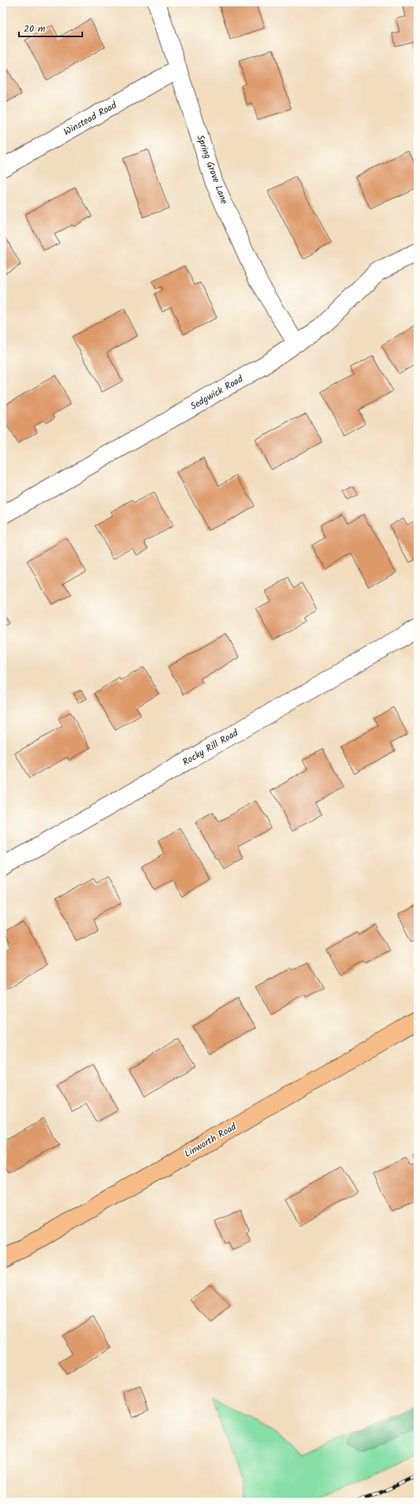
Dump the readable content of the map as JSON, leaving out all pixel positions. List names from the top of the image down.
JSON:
{
  "streets": {
    "main road": ["Linworth Road"],
    "street": [
      "Winstead Road",
      "Spring Grove Lane",
      "Sedgwick Road",
      "Rocky Rill Road"
    ]
  },
  "crossings": [
    ["Winstead Road", "Spring Grove Lane"],
    ["Spring Grove Lane", "Sedgwick Road"]
  ],
  "scale_bar": "20 m"
}
